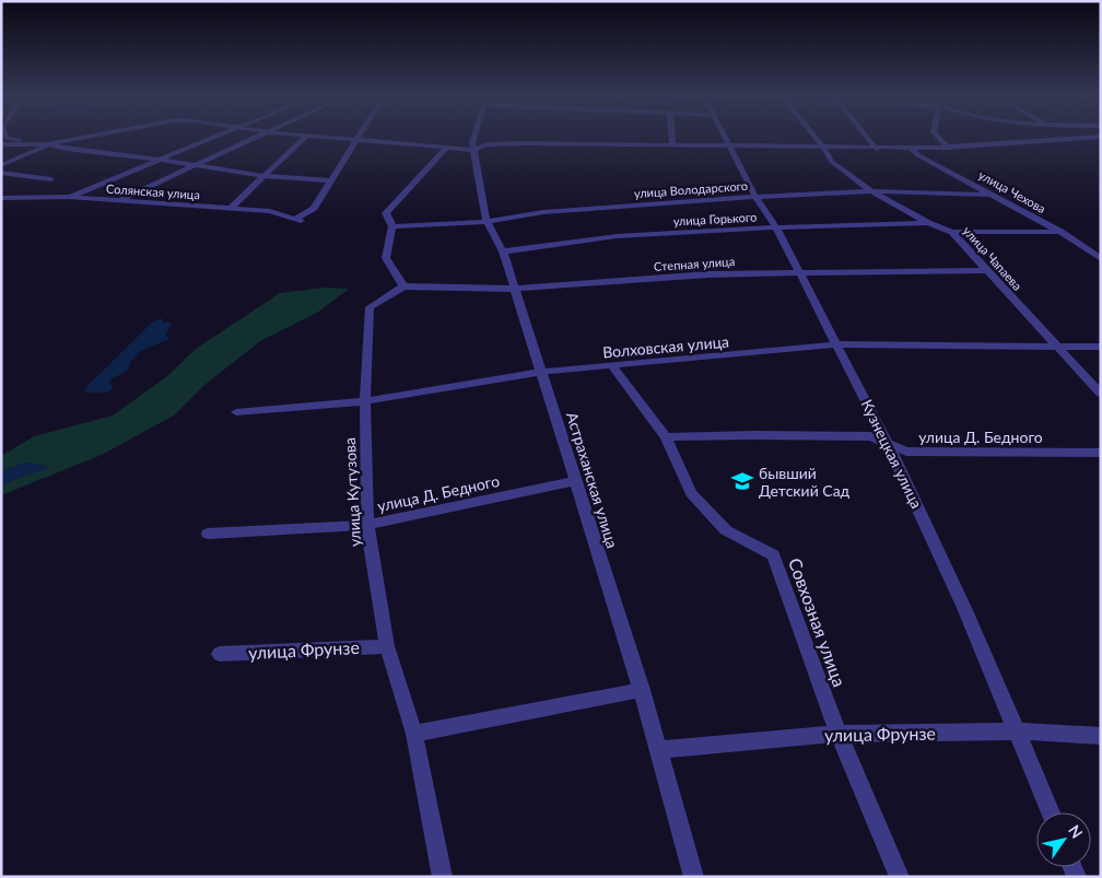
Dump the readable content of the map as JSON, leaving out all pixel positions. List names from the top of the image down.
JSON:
{
  "streets": {
    "street": [
      "улица Володарского",
      "Солянская улица",
      "улица Чехова",
      "улица Горького",
      "улица Чапаева",
      "Степная улица",
      "Волховская улица",
      "улица Д. Бедного",
      "Кузнецкая улица",
      "Астраханская улица",
      "улица Кутузова",
      "Совхозная улица",
      "улица Фрунзе"
    ]
  },
  "crossings": [
    ["улица Володарского", "улица Чехова"],
    ["улица Володарского", "улица Чапаева"],
    ["улица Володарского", "Кузнецкая улица"],
    ["улица Володарского", "Астраханская улица"],
    ["улица Горького", "улица Чапаева"],
    ["улица Горького", "Кузнецкая улица"],
    ["улица Горького", "Астраханская улица"],
    ["улица Чапаева", "Степная улица"],
    ["улица Чапаева", "Волховская улица"],
    ["Степная улица", "Кузнецкая улица"],
    ["Степная улица", "Астраханская улица"],
    ["Степная улица", "улица Кутузова"],
    ["Волховская улица", "Кузнецкая улица"],
    ["Волховская улица", "Астраханская улица"],
    ["Волховская улица", "улица Кутузова"],
    ["Волховская улица", "Совхозная улица"],
    ["улица Д. Бедного", "Кузнецкая улица"],
    ["улица Д. Бедного", "Астраханская улица"],
    ["улица Д. Бедного", "улица Кутузова"],
    ["улица Д. Бедного", "Совхозная улица"],
    ["Кузнецкая улица", "улица Фрунзе"],
    ["Астраханская улица", "улица Фрунзе"],
    ["улица Кутузова", "улица Фрунзе"],
    ["Совхозная улица", "улица Фрунзе"]
  ],
  "places": {
    "school or university": ["бывший Детский Сад"]
  },
  "north": "top right"
}
